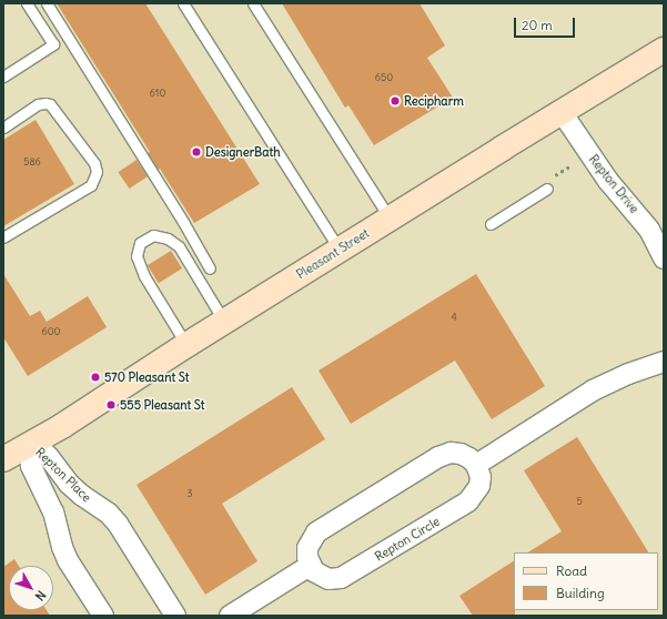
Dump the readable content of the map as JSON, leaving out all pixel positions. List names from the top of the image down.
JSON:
{
  "streets": {
    "street": [
      "Repton Drive",
      "Pleasant Street",
      "Repton Place",
      "Repton Circle"
    ]
  },
  "crossings": [
    ["Repton Drive", "Pleasant Street"],
    ["Pleasant Street", "Repton Place"]
  ],
  "places": [
    "Recipharm",
    "DesignerBath",
    "570 Pleasant St",
    "555 Pleasant St"
  ],
  "house_numbers": [
    "650",
    "610",
    "586",
    "4",
    "600",
    "3",
    "5"
  ],
  "legend": ["Road", "Building"],
  "scale_bar": "20 m",
  "north": "bottom right"
}
